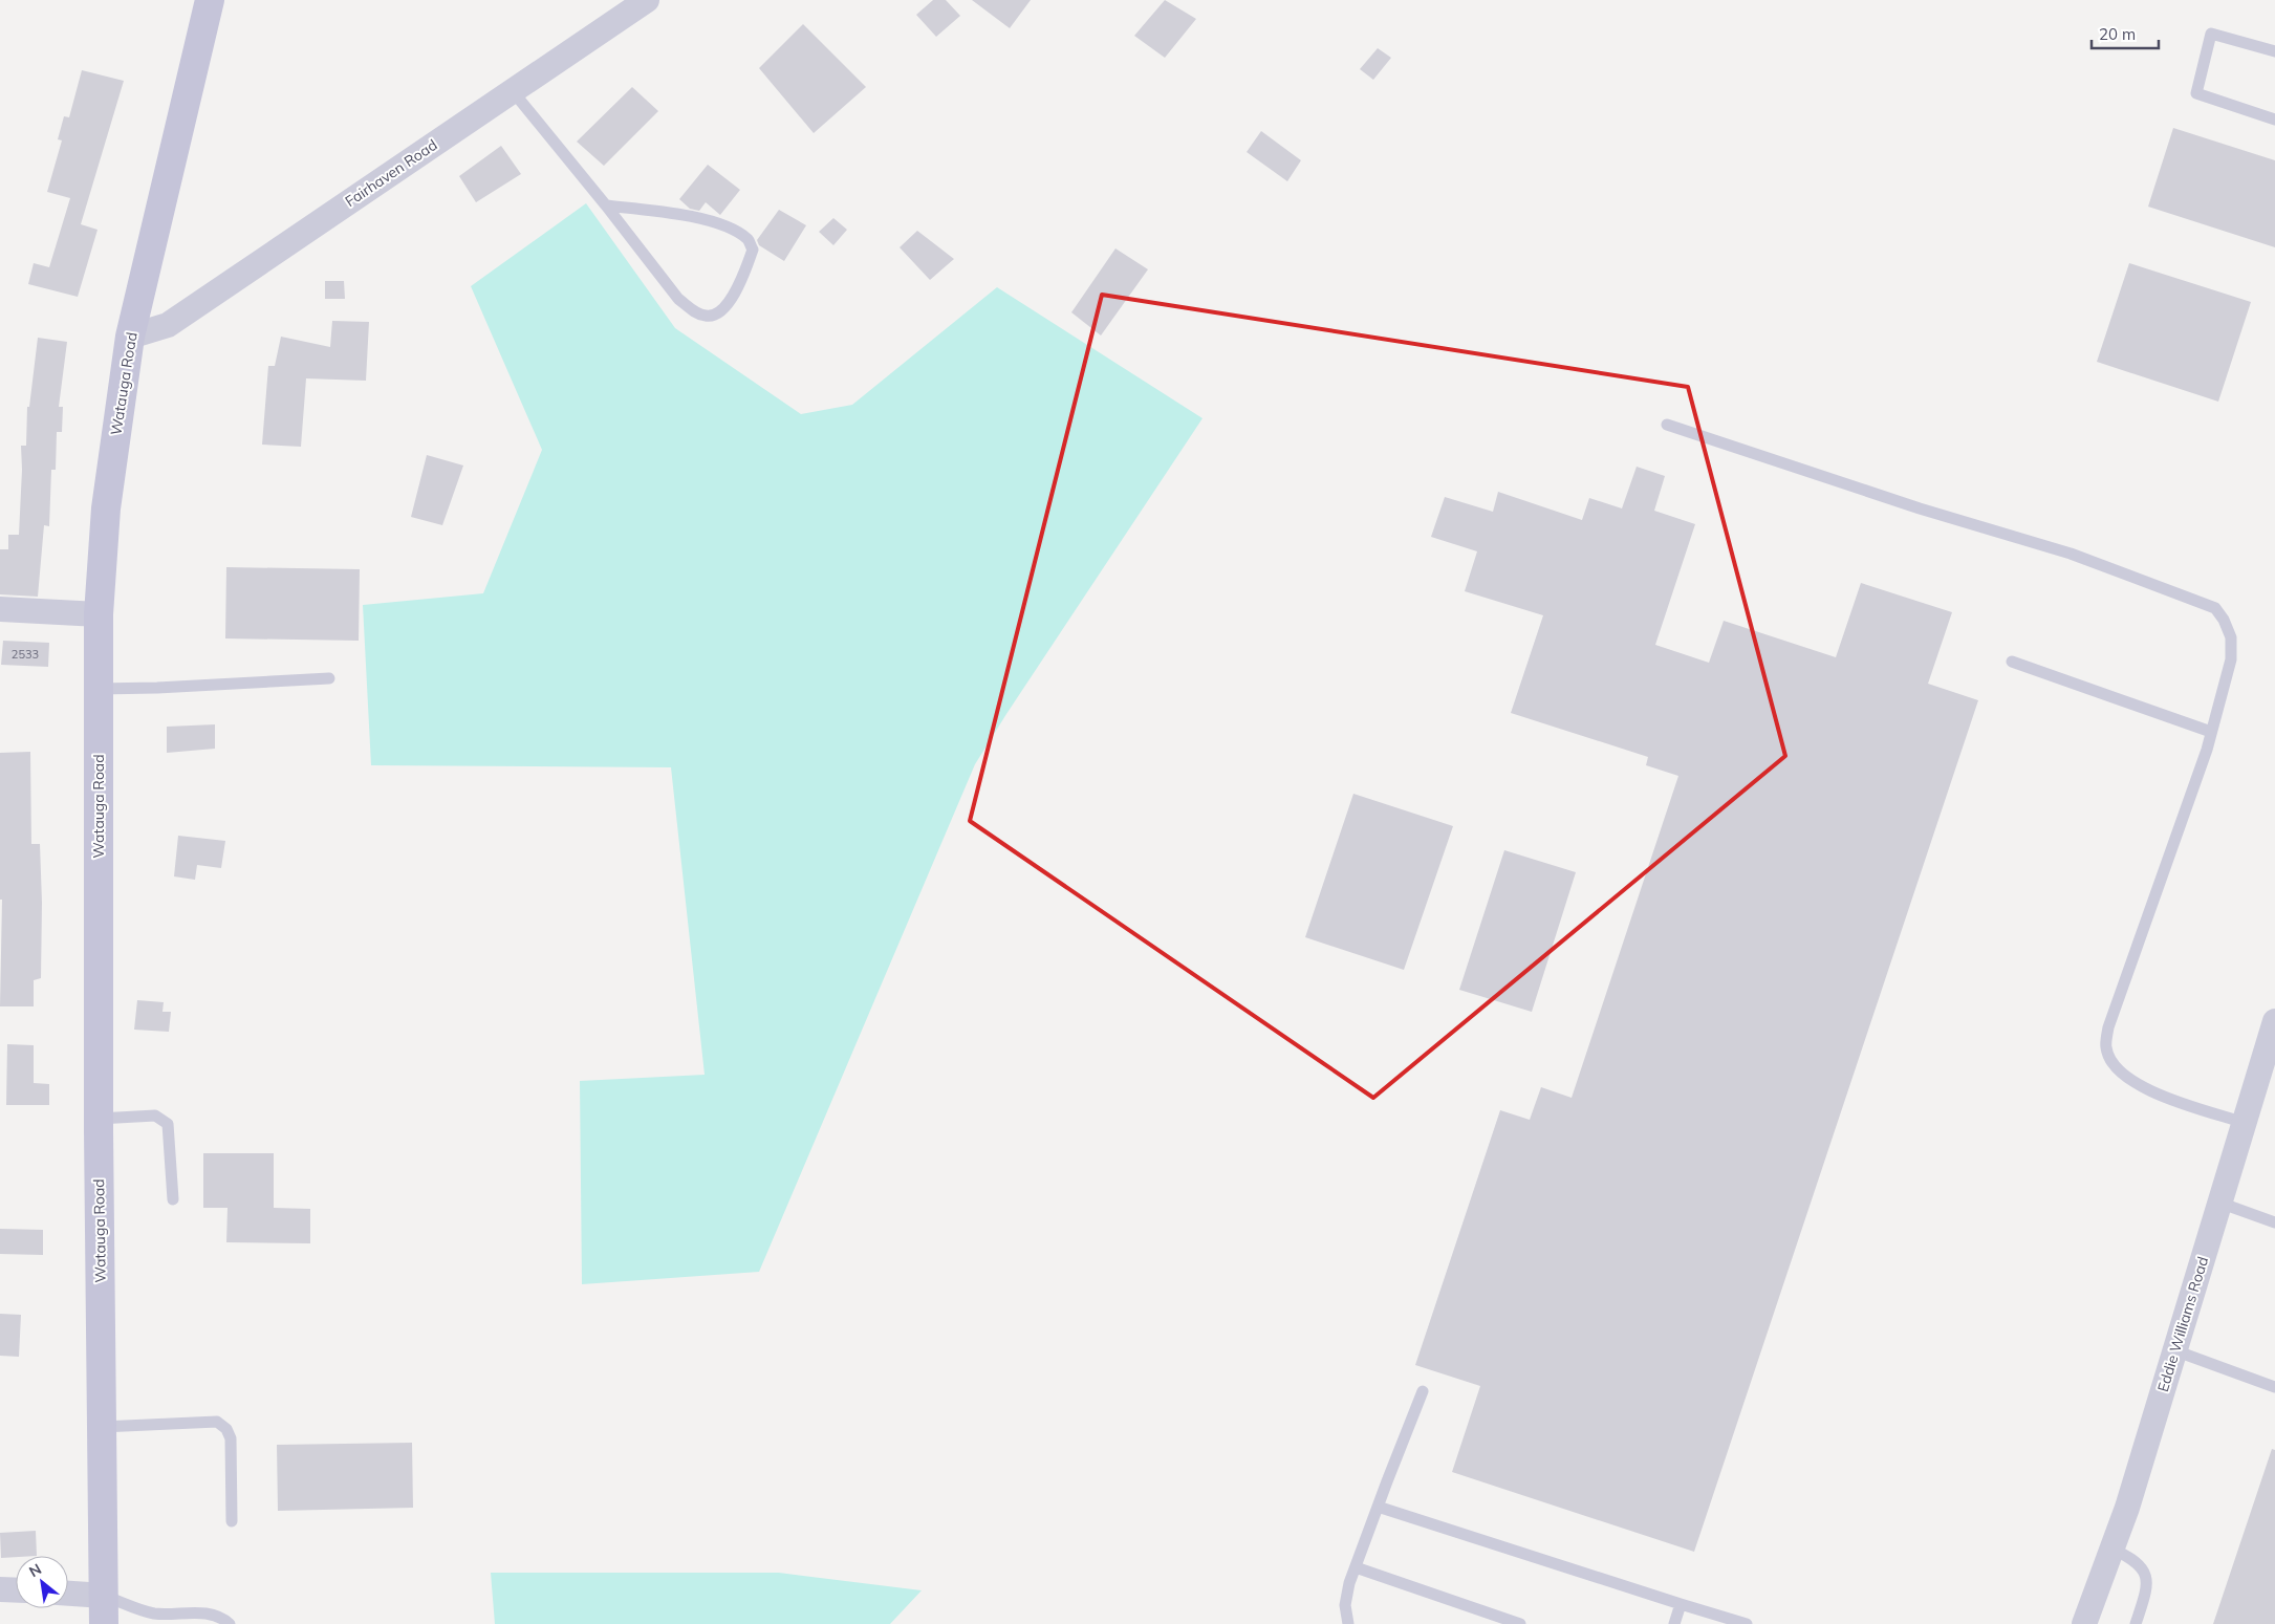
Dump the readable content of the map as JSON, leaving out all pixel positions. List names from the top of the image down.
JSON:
{
  "streets": {
    "main road": ["Watauga Road"],
    "street": ["Fairhaven Road", "Eddie Williams Road"]
  },
  "crossings": [
    ["Fairhaven Road", "Watauga Road"]
  ],
  "house_numbers": ["2533"],
  "scale_bar": "20 m",
  "north": "top left"
}
